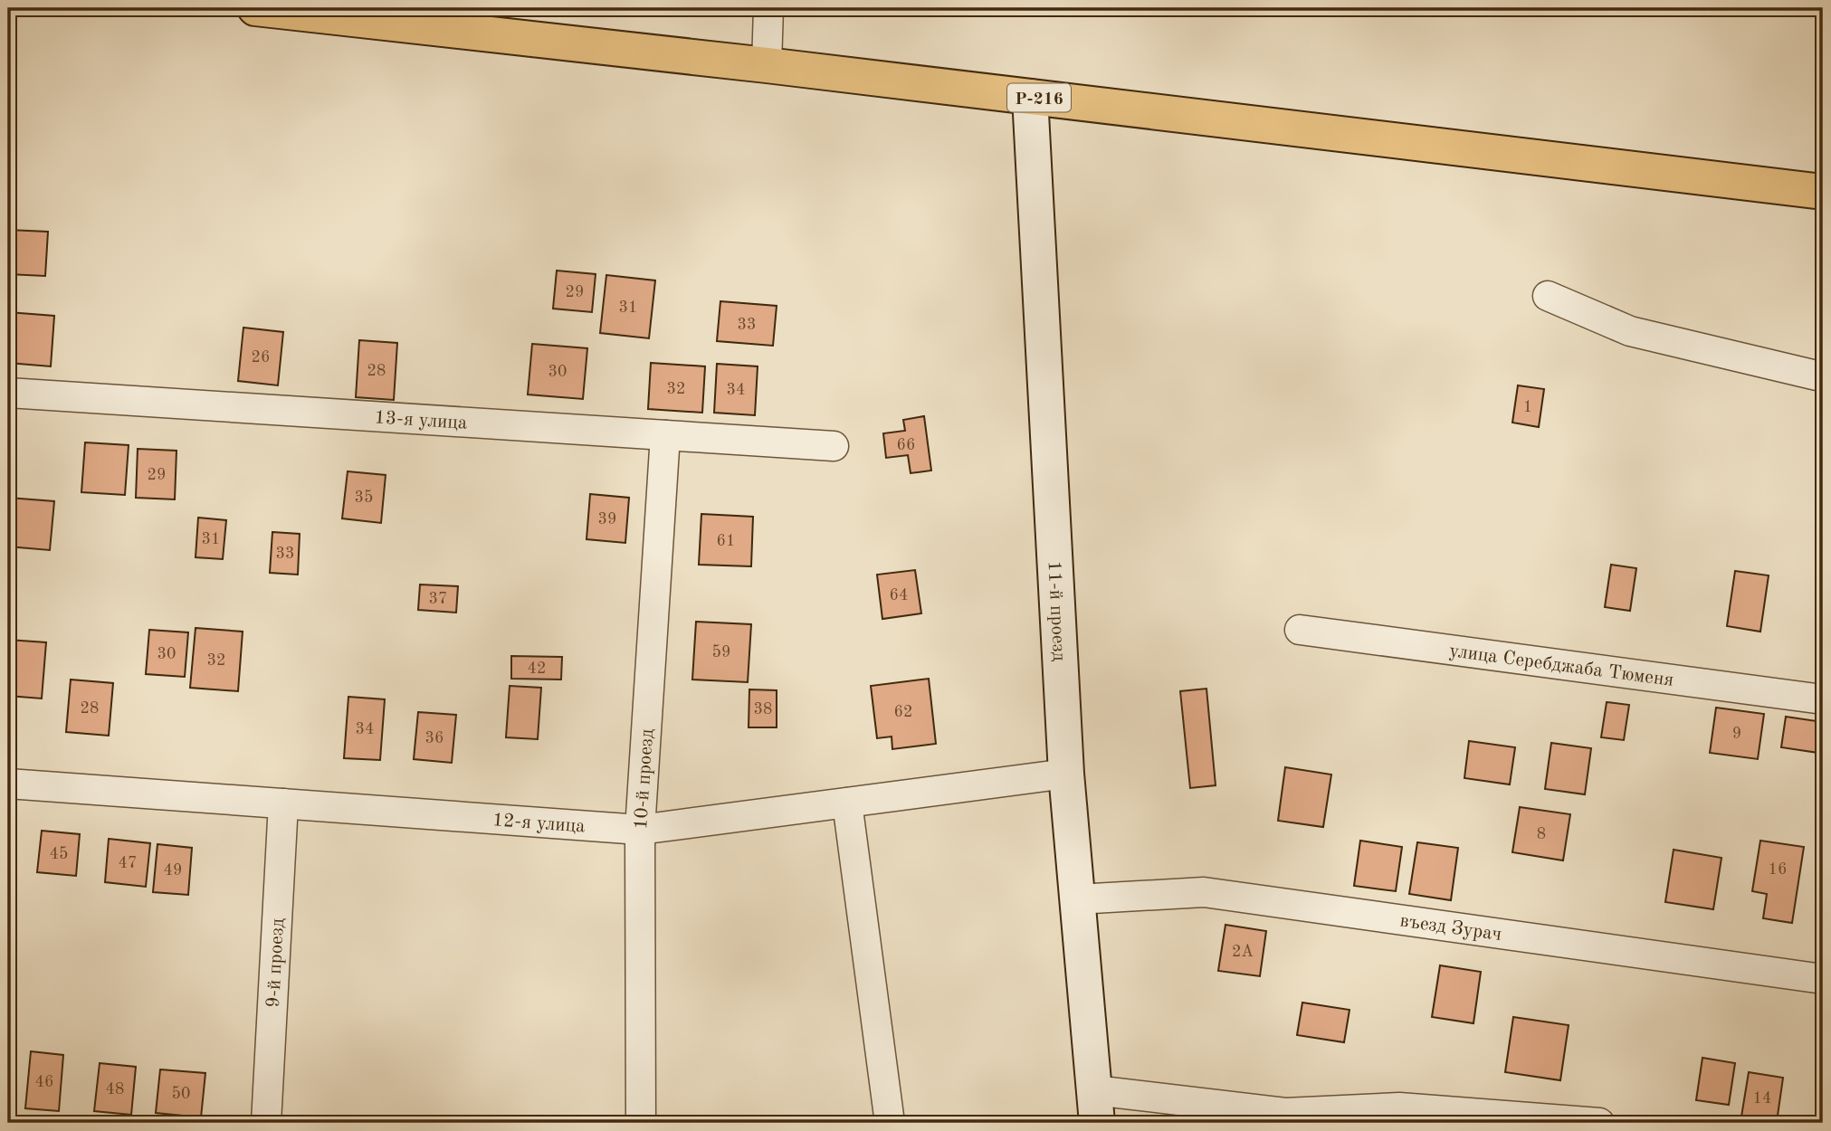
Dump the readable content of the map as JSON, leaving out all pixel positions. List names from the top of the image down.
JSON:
{
  "streets": {
    "highway": ["Р-216"],
    "street": [
      "13-я улица",
      "11-й проезд",
      "улица Серебджаба Тюменя",
      "10-й проезд",
      "12-я улица",
      "въезд Зурач",
      "9-й проезд"
    ]
  },
  "crossings": [
    ["Р-216", "11-й проезд"],
    ["13-я улица", "10-й проезд"],
    ["11-й проезд", "12-я улица"],
    ["11-й проезд", "въезд Зурач"],
    ["10-й проезд", "12-я улица"],
    ["12-я улица", "9-й проезд"]
  ],
  "house_numbers": [
    "29",
    "31",
    "33",
    "26",
    "28",
    "30",
    "32",
    "34",
    "1",
    "66",
    "29",
    "35",
    "39",
    "31",
    "61",
    "33",
    "64",
    "37",
    "59",
    "30",
    "32",
    "42",
    "28",
    "38",
    "62",
    "34",
    "9",
    "36",
    "8",
    "45",
    "47",
    "16",
    "49",
    "2А",
    "46",
    "48",
    "50",
    "14"
  ]
}
